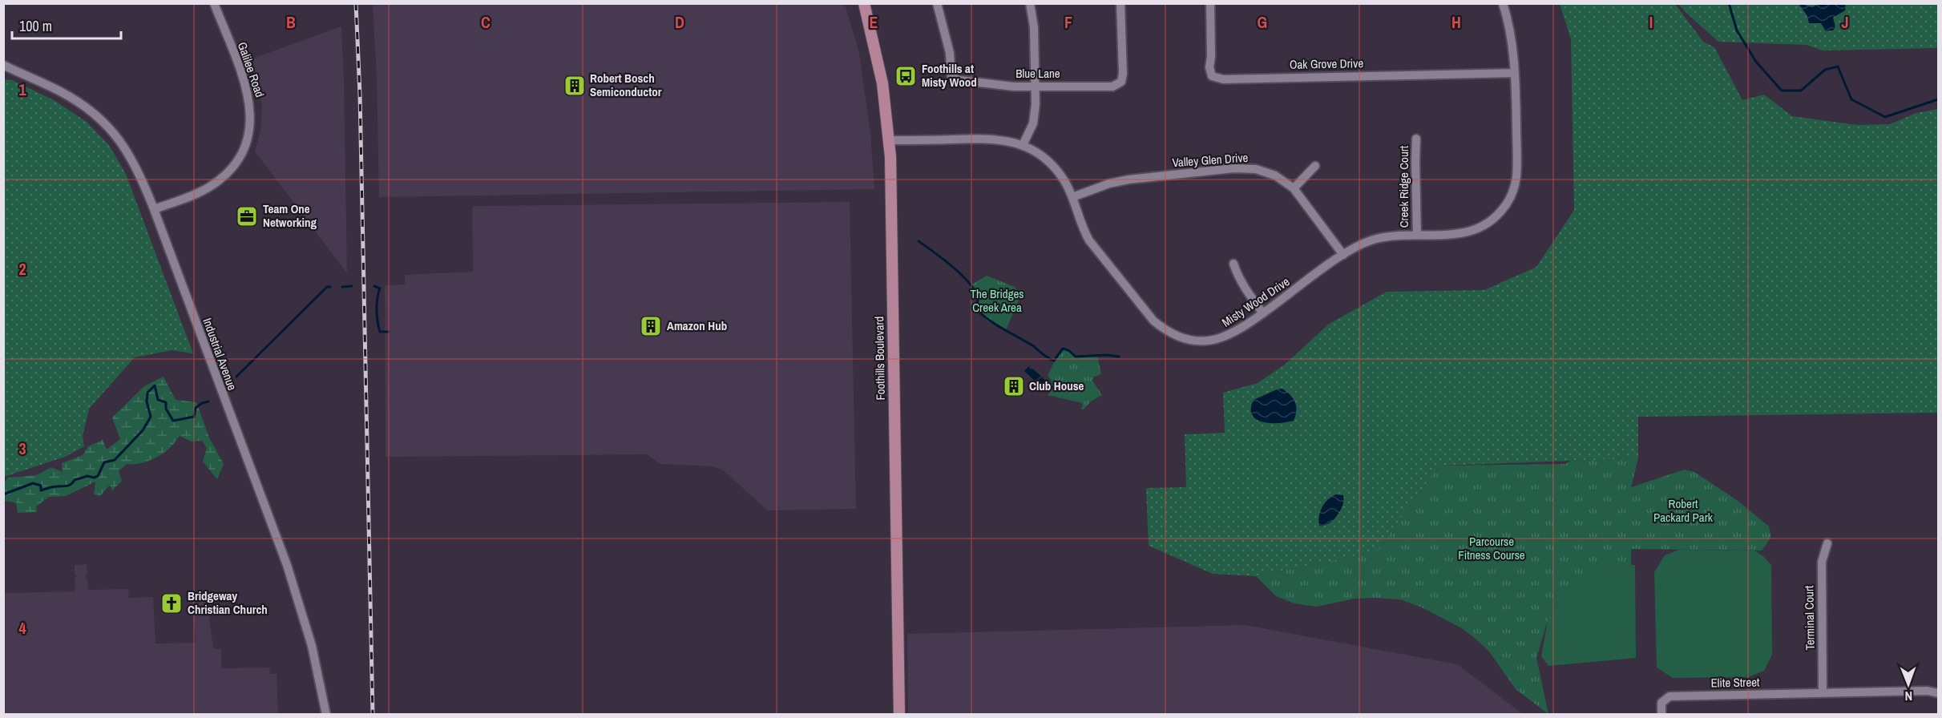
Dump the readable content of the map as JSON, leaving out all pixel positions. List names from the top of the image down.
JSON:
{
  "streets": {
    "main road": ["Foothills Boulevard"],
    "street": [
      "Oak Grove Drive",
      "Galilee Road",
      "Blue Lane",
      "Valley Glen Drive",
      "Creek Ridge Court",
      "Misty Wood Drive",
      "Industrial Avenue",
      "Terminal Court",
      "Elite Street"
    ]
  },
  "crossings": [
    ["Oak Grove Drive", "Misty Wood Drive"],
    ["Galilee Road", "Industrial Avenue"],
    ["Valley Glen Drive", "Misty Wood Drive"],
    ["Creek Ridge Court", "Misty Wood Drive"],
    ["Misty Wood Drive", "Foothills Boulevard"],
    ["Terminal Court", "Elite Street"]
  ],
  "parks": ["The Bridges Creek Area", "Robert Packard Park", "Parcourse Fitness Course"],
  "places": {
    "bus stop": ["Foothills at Misty Wood"],
    "building": ["Robert Bosch Semiconductor", "Amazon Hub", "Club House"],
    "office": ["Team One Networking"],
    "church": ["Bridgeway Christian Church"]
  },
  "scale_bar": "100 m",
  "north": "bottom",
  "grid": {
    "columns": [
      "B",
      "C",
      "D",
      "E",
      "F",
      "G",
      "H",
      "I",
      "J"
    ],
    "rows": [
      "1",
      "2",
      "3",
      "4"
    ]
  }
}
